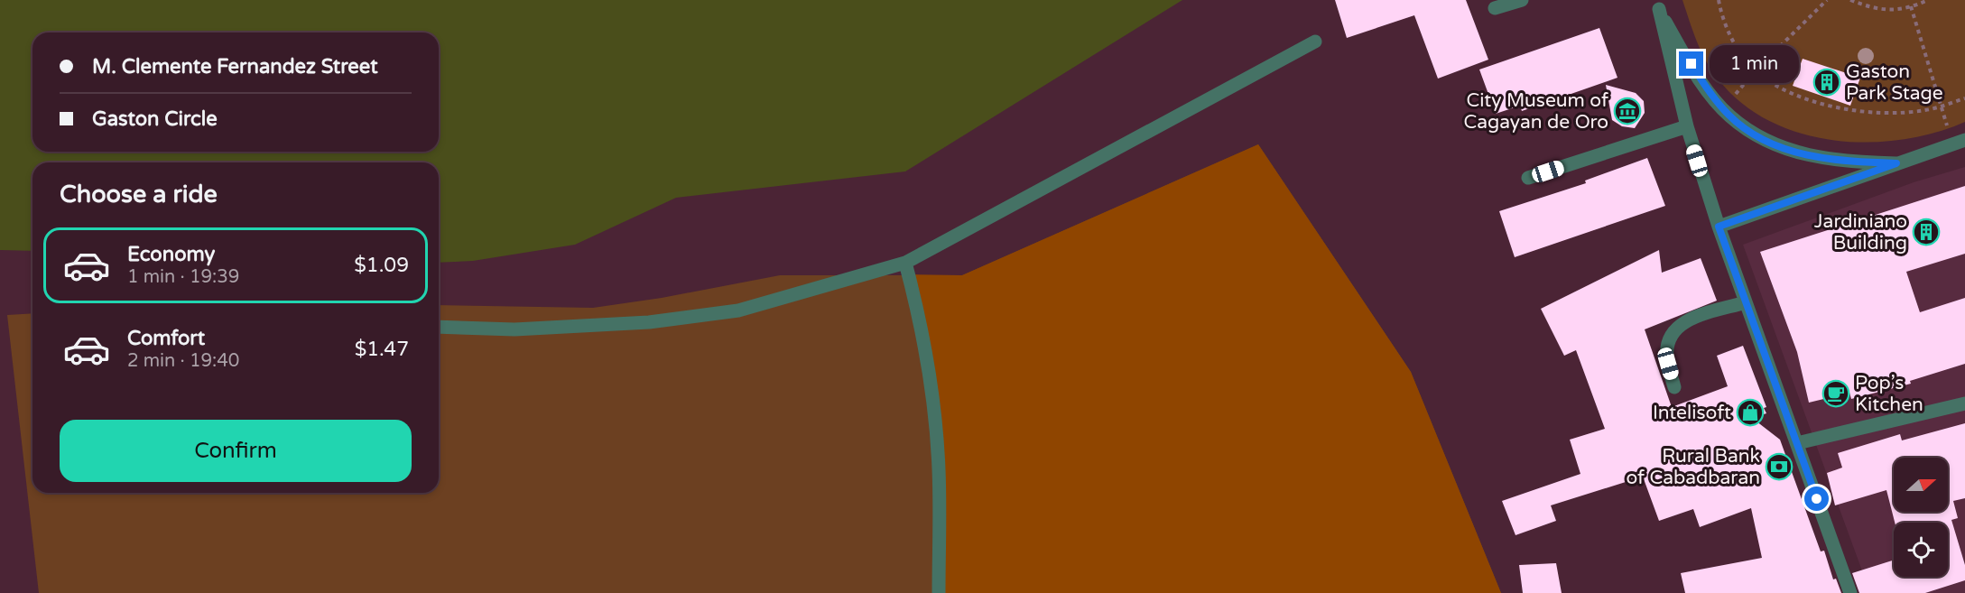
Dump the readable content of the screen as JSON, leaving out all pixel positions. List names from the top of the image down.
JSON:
{
  "places": {
    "building": ["Gaston Park Stage", "Jardiniano Building"],
    "museum": ["City Museum of Cagayan de Oro"],
    "cafe": ["Pop’s Kitchen"],
    "shop": ["Intelisoft"],
    "bank": ["Rural Bank of Cabadbaran"]
  },
  "north": "right",
  "page": {
    "banner": ["M. Clemente Fernandez Street", "Gaston Circle"],
    "bubble": "1 min",
    "heading": "Choose a ride",
    "list": [
      {
        "name": "Economy",
        "note": "1 min · 19:39",
        "value": "$1.09"
      },
      {
        "name": "Comfort",
        "note": "2 min · 19:40",
        "value": "$1.47"
      }
    ],
    "buttons": "Confirm"
  }
}
